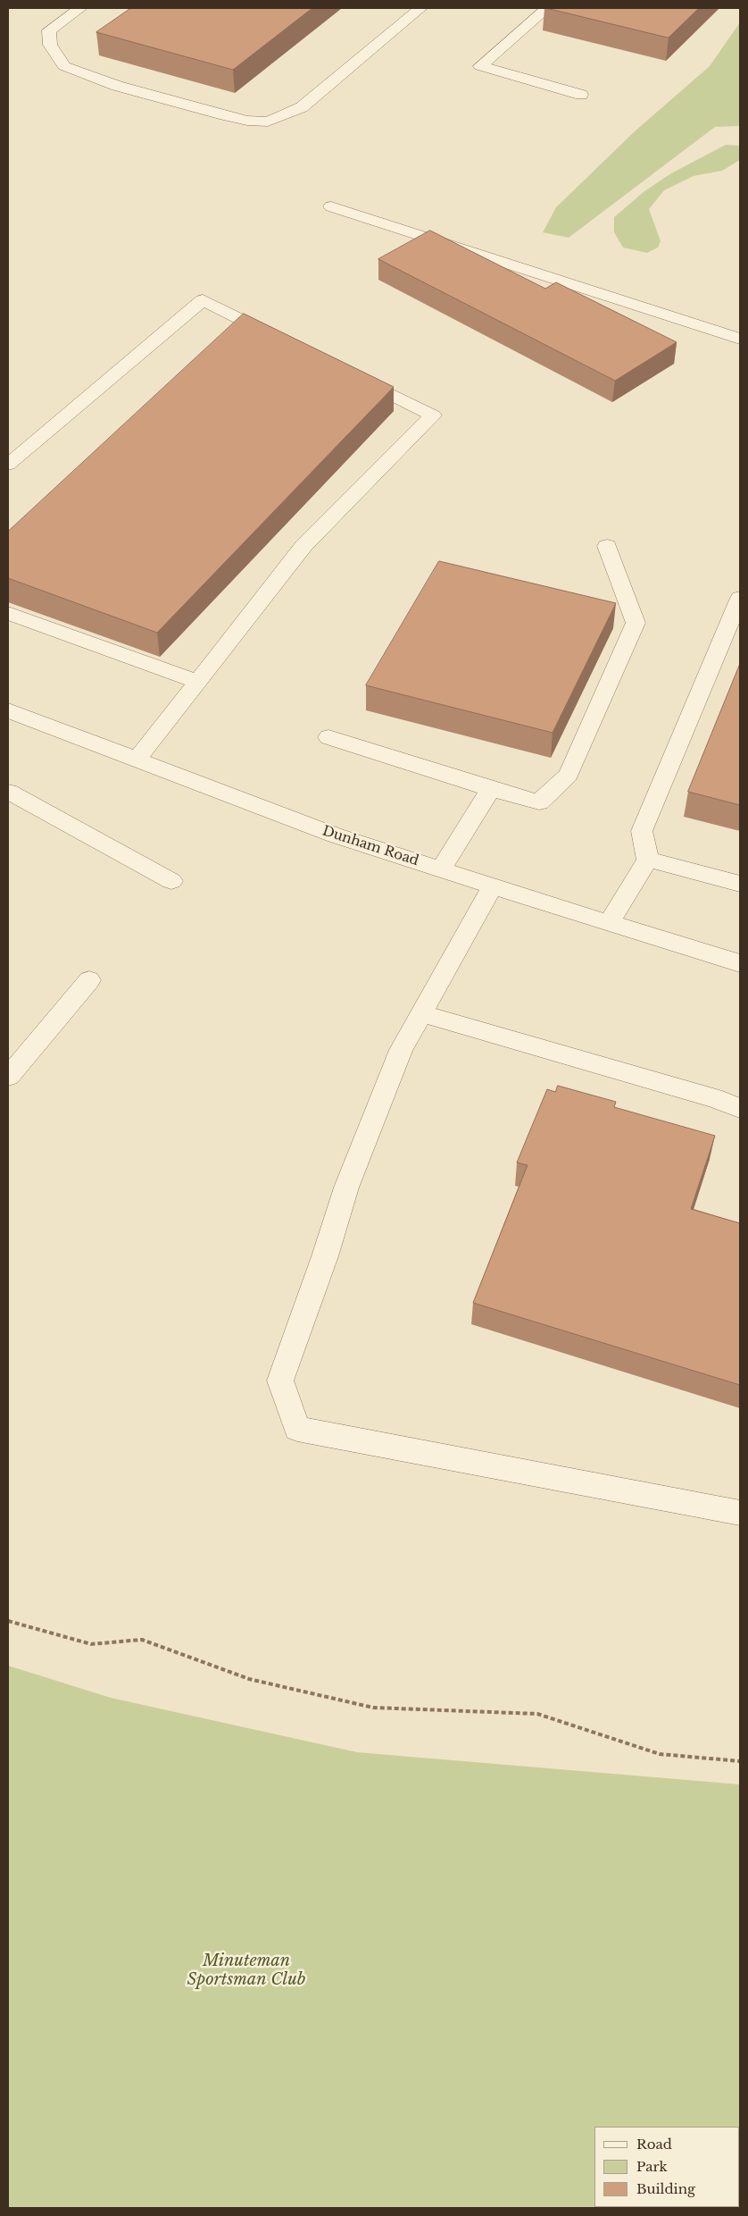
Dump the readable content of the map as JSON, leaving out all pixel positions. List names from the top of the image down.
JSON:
{
  "streets": {
    "street": ["Dunham Road"]
  },
  "parks": ["Minuteman Sportsman Club"],
  "legend": ["Road", "Park", "Building"]
}
